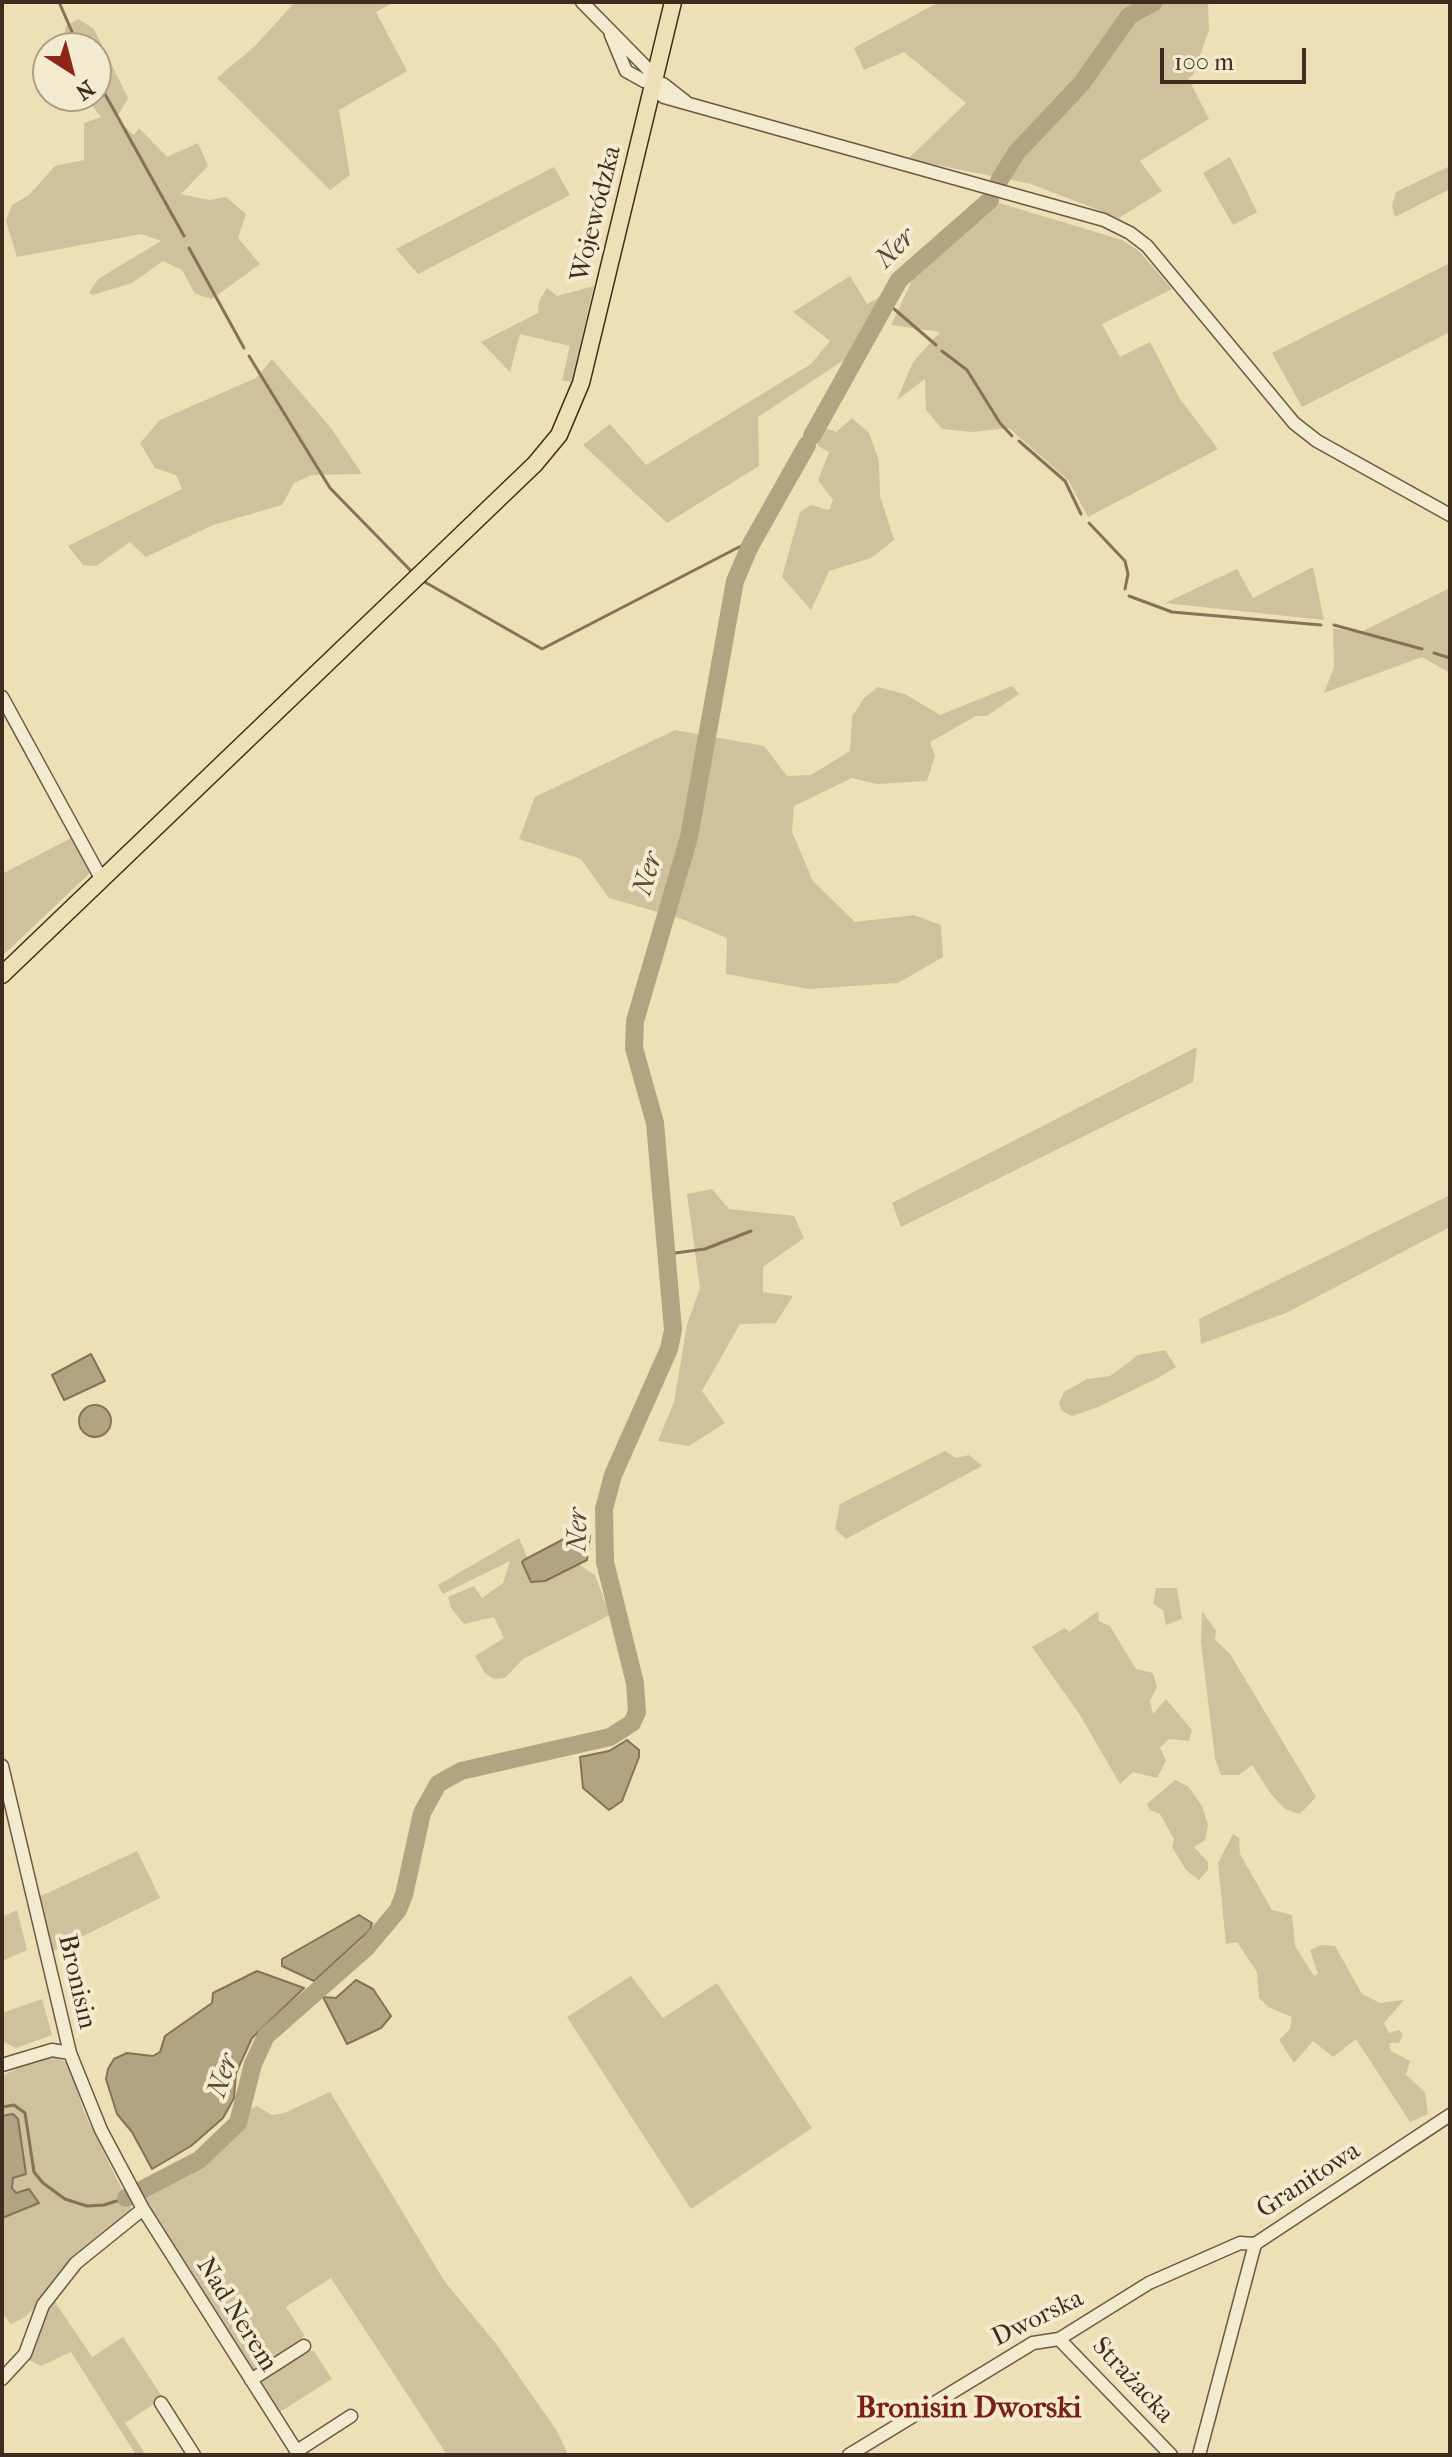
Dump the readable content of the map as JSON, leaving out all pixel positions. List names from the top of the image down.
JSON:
{
  "streets": {
    "main road": ["Wojewódzka"],
    "street": [
      "Bronisin",
      "Granitowa",
      "Nad Nerem",
      "Dworska",
      "Strażacka"
    ]
  },
  "crossings": [
    ["Bronisin", "Nad Nerem"],
    ["Granitowa", "Dworska"],
    ["Dworska", "Strażacka"]
  ],
  "districts": ["Bronisin Dworski"],
  "water": ["Ner"],
  "scale_bar": "100 m",
  "north": "bottom right"
}
